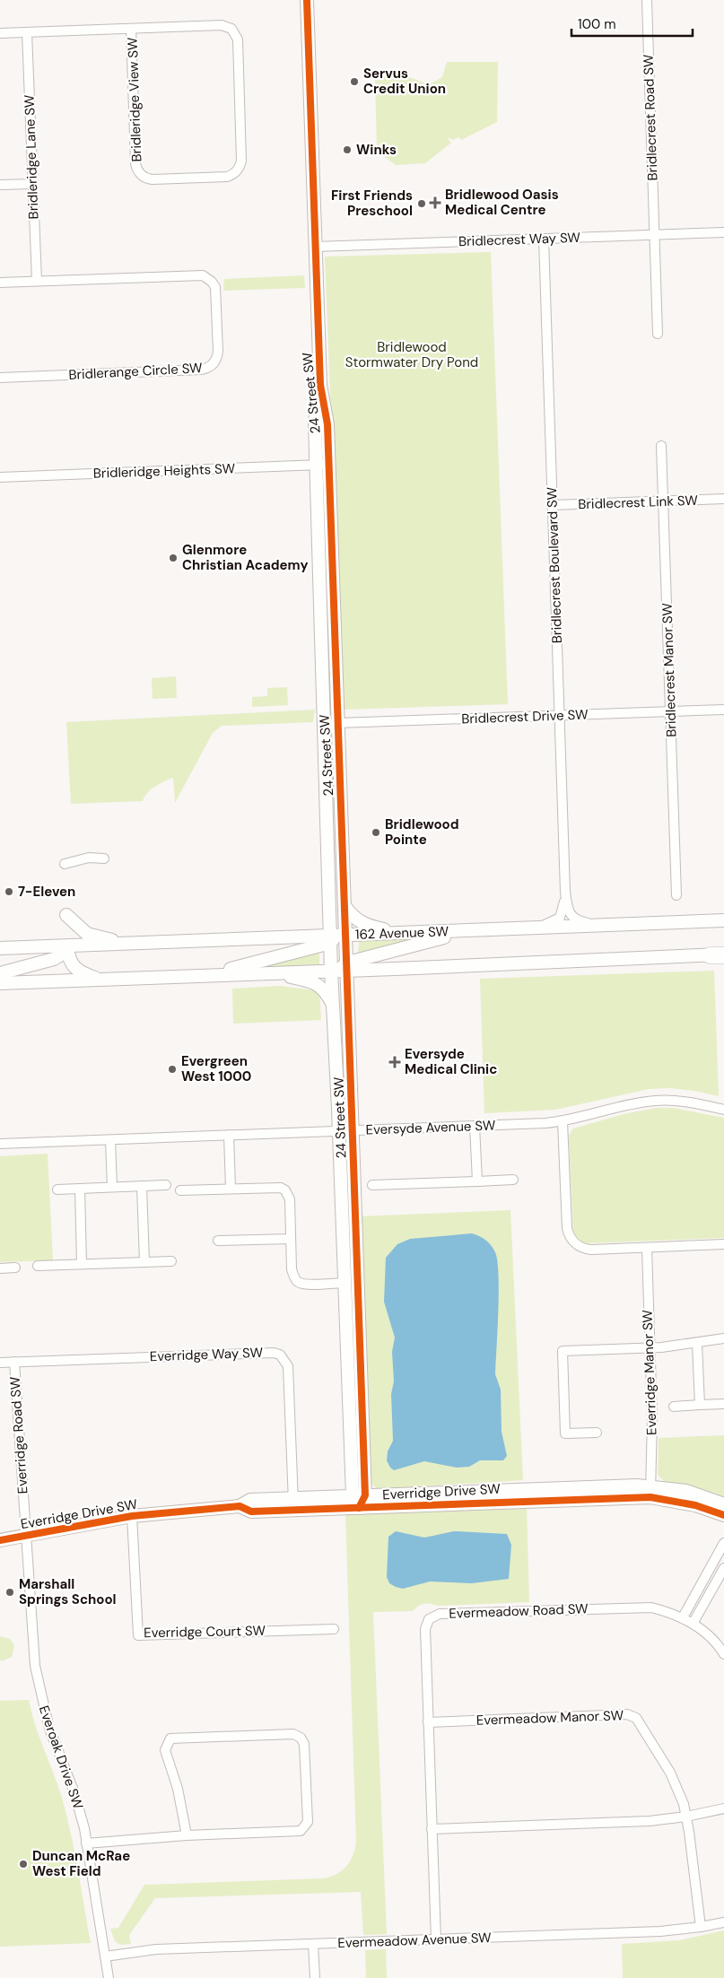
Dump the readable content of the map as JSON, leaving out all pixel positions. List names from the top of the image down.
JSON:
{
  "streets": {
    "street": [
      "Bridleridge View SW",
      "Bridlecrest Road SW",
      "Bridleridge Lane SW",
      "Bridlecrest Way SW",
      "Bridlerange Circle SW",
      "24 Street SW",
      "Bridleridge Heights SW",
      "Bridlecrest Link SW",
      "Bridlecrest Boulevard SW",
      "Bridlecrest Manor SW",
      "Bridlecrest Drive SW",
      "162 Avenue SW",
      "Eversyde Avenue SW",
      "Everridge Way SW",
      "Everridge Manor SW",
      "Everridge Road SW",
      "Everridge Drive SW",
      "Evermeadow Road SW",
      "Everridge Court SW",
      "Evermeadow Manor SW",
      "Everoak Drive SW",
      "Evermeadow Avenue SW"
    ]
  },
  "crossings": [
    ["Bridleridge View SW", "Bridleridge Lane SW"],
    ["Bridlecrest Road SW", "Bridlecrest Way SW"],
    ["Bridleridge Lane SW", "Bridlerange Circle SW"],
    ["Bridlecrest Way SW", "24 Street SW"],
    ["Bridlecrest Way SW", "Bridlecrest Boulevard SW"],
    ["24 Street SW", "Bridleridge Heights SW"],
    ["24 Street SW", "Bridlecrest Drive SW"],
    ["24 Street SW", "162 Avenue SW"],
    ["24 Street SW", "Eversyde Avenue SW"],
    ["24 Street SW", "Everridge Drive SW"],
    ["Bridlecrest Link SW", "Bridlecrest Boulevard SW"],
    ["Bridlecrest Link SW", "Bridlecrest Manor SW"],
    ["Bridlecrest Boulevard SW", "Bridlecrest Drive SW"],
    ["Bridlecrest Manor SW", "Bridlecrest Drive SW"],
    ["Everridge Way SW", "Everridge Road SW"],
    ["Everridge Way SW", "Everridge Drive SW"],
    ["Everridge Manor SW", "Everridge Drive SW"],
    ["Everridge Road SW", "Everridge Drive SW"],
    ["Everridge Road SW", "Everoak Drive SW"],
    ["Everridge Drive SW", "Everridge Court SW"],
    ["Everridge Drive SW", "Everoak Drive SW"],
    ["Evermeadow Road SW", "Evermeadow Manor SW"],
    ["Evermeadow Road SW", "Evermeadow Avenue SW"],
    ["Evermeadow Manor SW", "Evermeadow Avenue SW"],
    ["Everoak Drive SW", "Evermeadow Avenue SW"]
  ],
  "parks": ["Bridlewood Stormwater Dry Pond"],
  "places": {
    "other": [
      "Servus Credit Union",
      "Winks",
      "First Friends Preschool",
      "Glenmore Christian Academy",
      "Bridlewood Pointe",
      "7-Eleven",
      "Evergreen West 1000",
      "Marshall Springs School",
      "Duncan McRae West Field"
    ],
    "health": ["Bridlewood Oasis Medical Centre", "Eversyde Medical Clinic"]
  },
  "scale_bar": "100 m"
}
